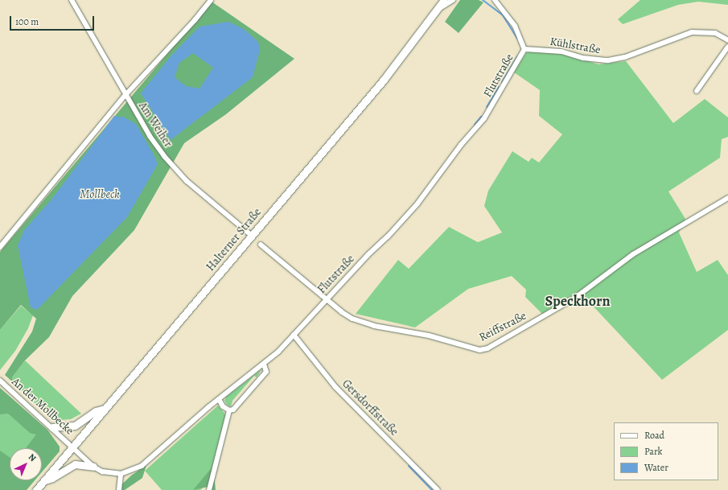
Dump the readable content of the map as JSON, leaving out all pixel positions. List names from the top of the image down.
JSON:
{
  "streets": {
    "main road": ["Halterner Straße"],
    "street": [
      "Kühlstraße",
      "Flutstraße",
      "Am Weiher",
      "Reiffstraße",
      "An der Mollbecke",
      "Gersdorffstraße"
    ]
  },
  "crossings": [
    ["Kühlstraße", "Flutstraße"],
    ["Flutstraße", "Halterner Straße"],
    ["Flutstraße", "Reiffstraße"],
    ["Flutstraße", "An der Mollbecke"],
    ["Flutstraße", "Gersdorffstraße"],
    ["Am Weiher", "Halterner Straße"],
    ["Halterner Straße", "An der Mollbecke"]
  ],
  "districts": ["Speckhorn"],
  "water": ["Mollbeck"],
  "legend": ["Road", "Park", "Water"],
  "scale_bar": "100 m",
  "north": "top right"
}
